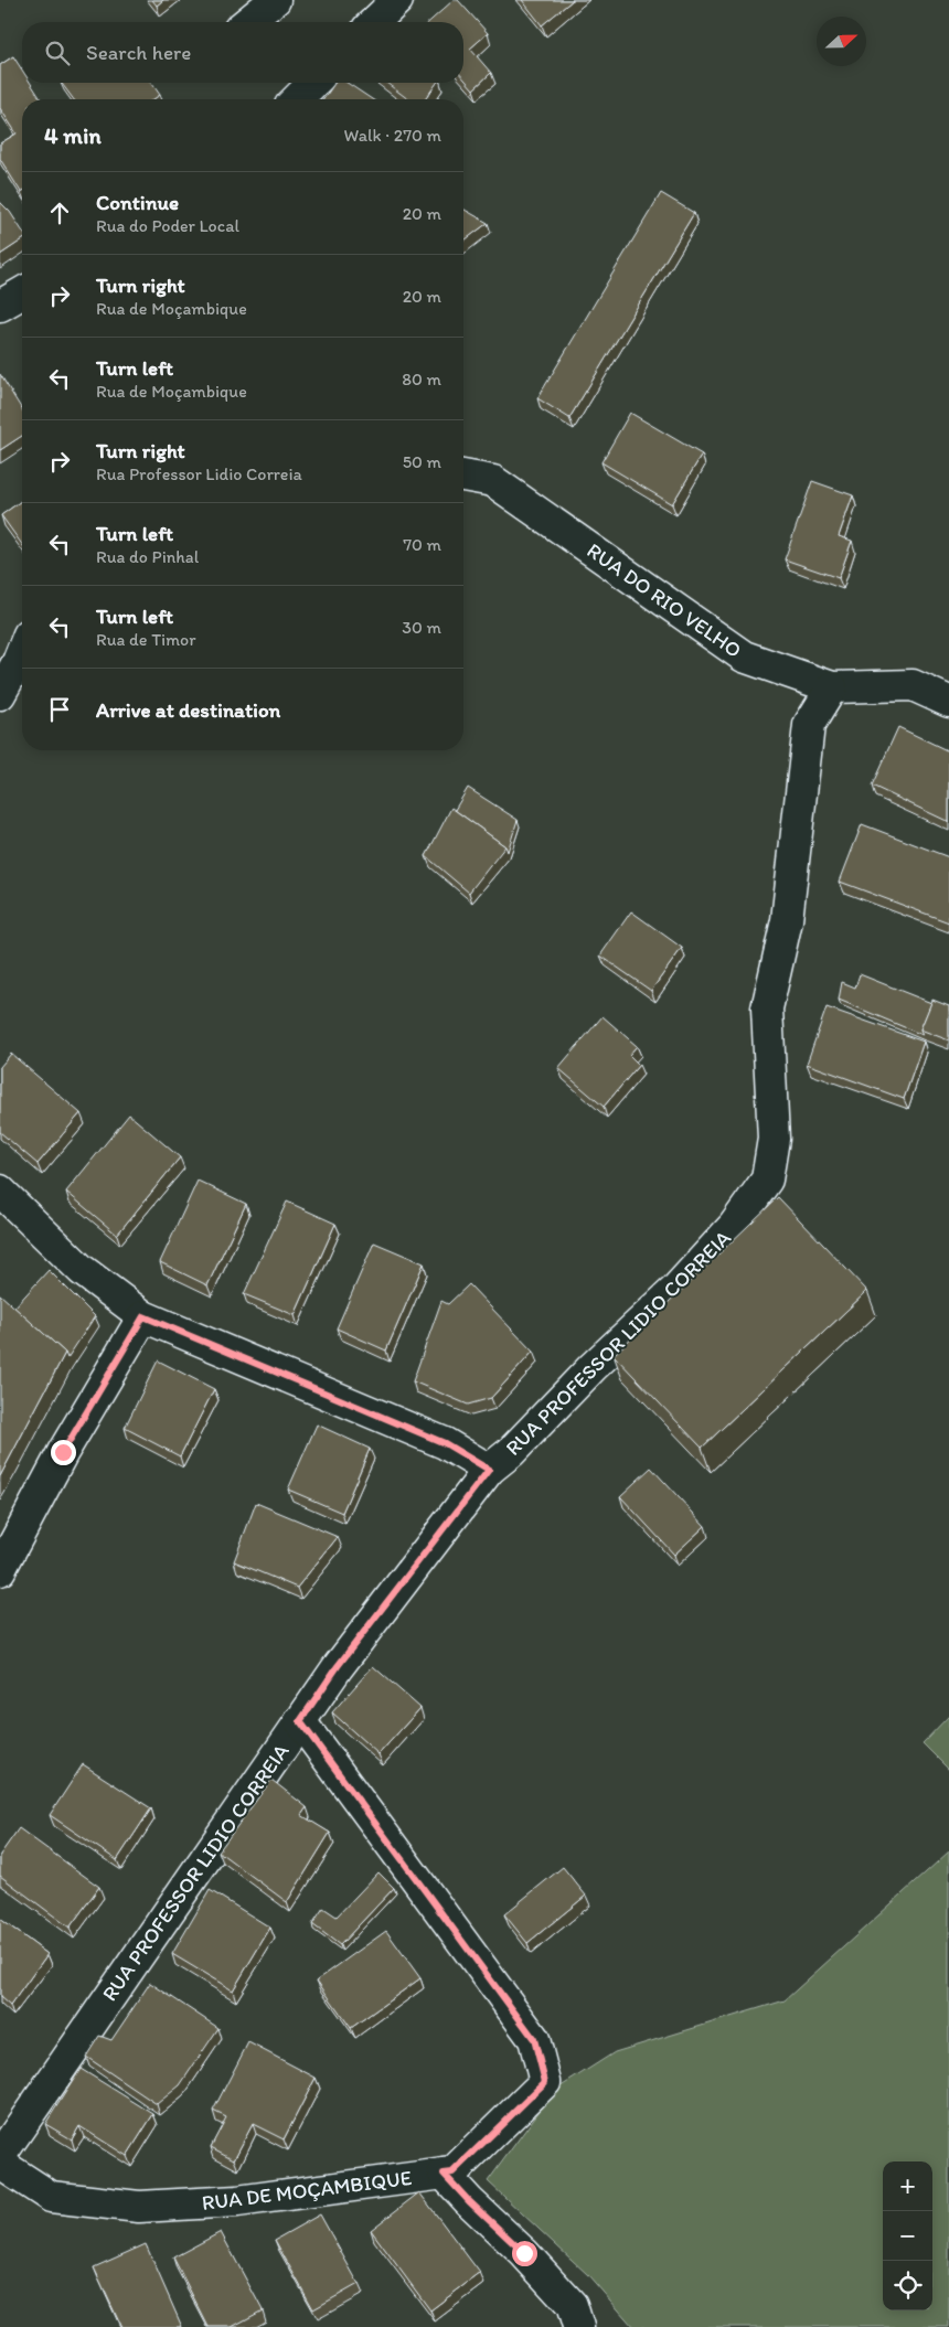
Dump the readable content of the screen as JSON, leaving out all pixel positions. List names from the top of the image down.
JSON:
{
  "streets": {
    "street": ["RUA DO RIO VELHO", "RUA PROFESSOR LIDIO CORREIA", "RUA DE MOÇAMBIQUE"]
  },
  "crossings": [
    ["RUA DO RIO VELHO", "RUA PROFESSOR LIDIO CORREIA"],
    ["RUA PROFESSOR LIDIO CORREIA", "RUA DE MOÇAMBIQUE"]
  ],
  "north": "right",
  "page": {
    "search": "Search here",
    "heading": ["4 min", "Walk · 270 m"],
    "list": [
      ["Continue", "Rua do Poder Local", "20 m"],
      ["Turn right", "Rua de Moçambique", "20 m"],
      ["Turn left", "Rua de Moçambique", "80 m"],
      ["Turn right", "Rua Professor Lidio Correia", "50 m"],
      ["Turn left", "Rua do Pinhal", "70 m"],
      ["Turn left", "Rua de Timor", "30 m"],
      "Arrive at destination"
    ],
    "map_buttons": ["+", "−"]
  }
}
